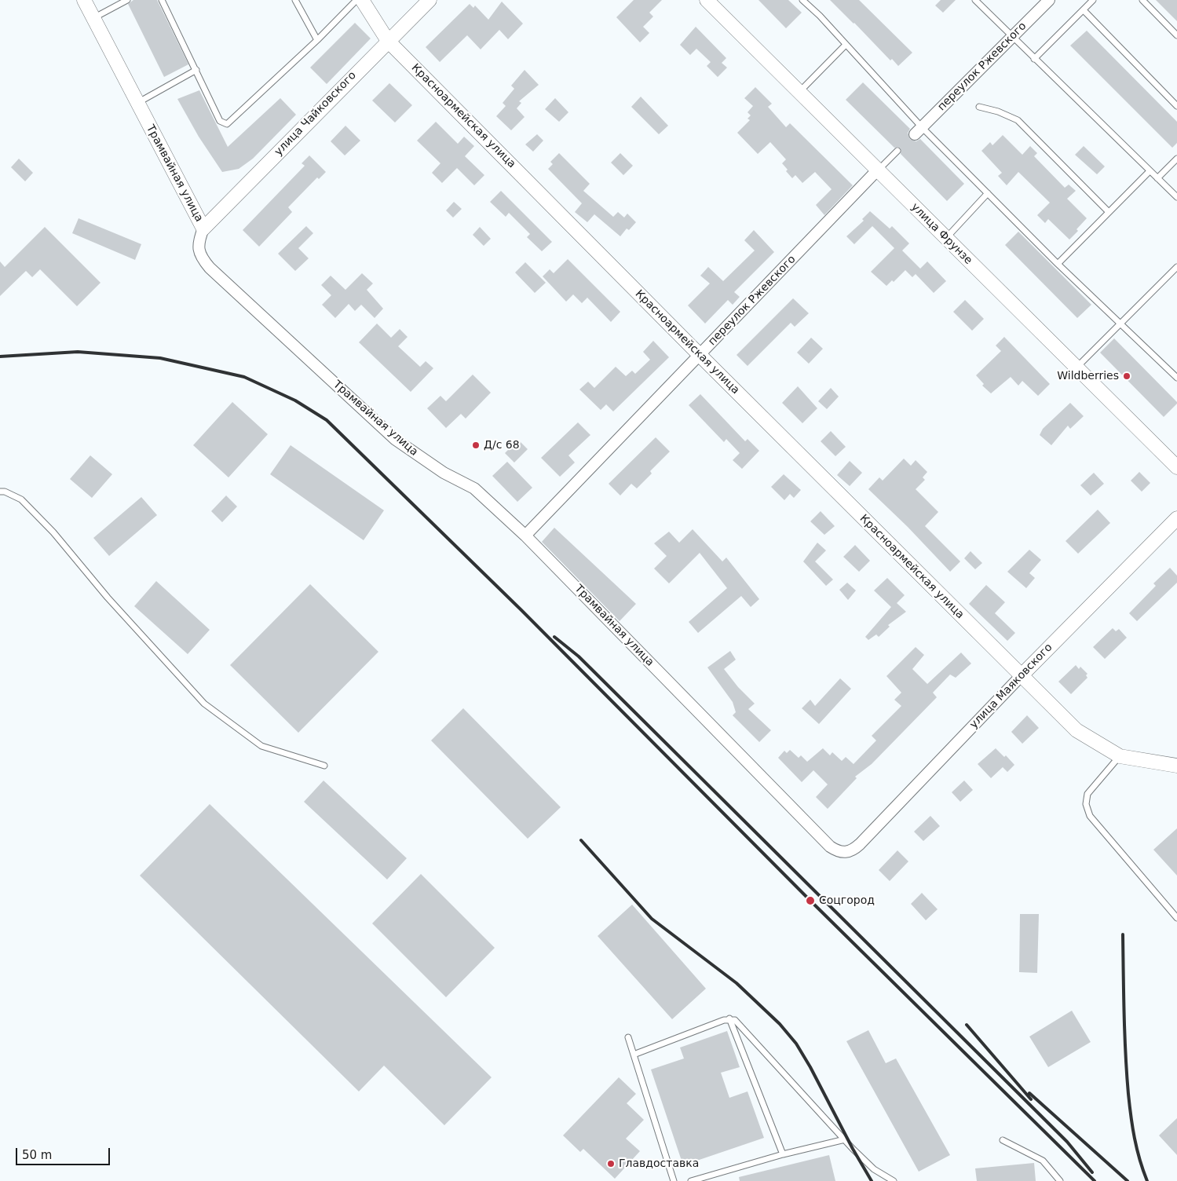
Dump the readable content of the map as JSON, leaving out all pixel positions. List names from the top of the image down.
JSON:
{
  "streets": {
    "street": [
      "переулок Ржевского",
      "улица Чайковского",
      "Красноармейская улица",
      "Трамвайная улица",
      "улица Фрунзе",
      "улица Маяковского"
    ]
  },
  "crossings": [
    ["переулок Ржевского", "Красноармейская улица"],
    ["переулок Ржевского", "Трамвайная улица"],
    ["переулок Ржевского", "улица Фрунзе"],
    ["улица Чайковского", "Красноармейская улица"],
    ["улица Чайковского", "Трамвайная улица"],
    ["Красноармейская улица", "улица Маяковского"],
    ["Трамвайная улица", "улица Маяковского"]
  ],
  "places": [
    "Wildberries",
    "Д/с 68",
    "Соцгород",
    "Главдоставка"
  ],
  "scale_bar": "50 m"
}
